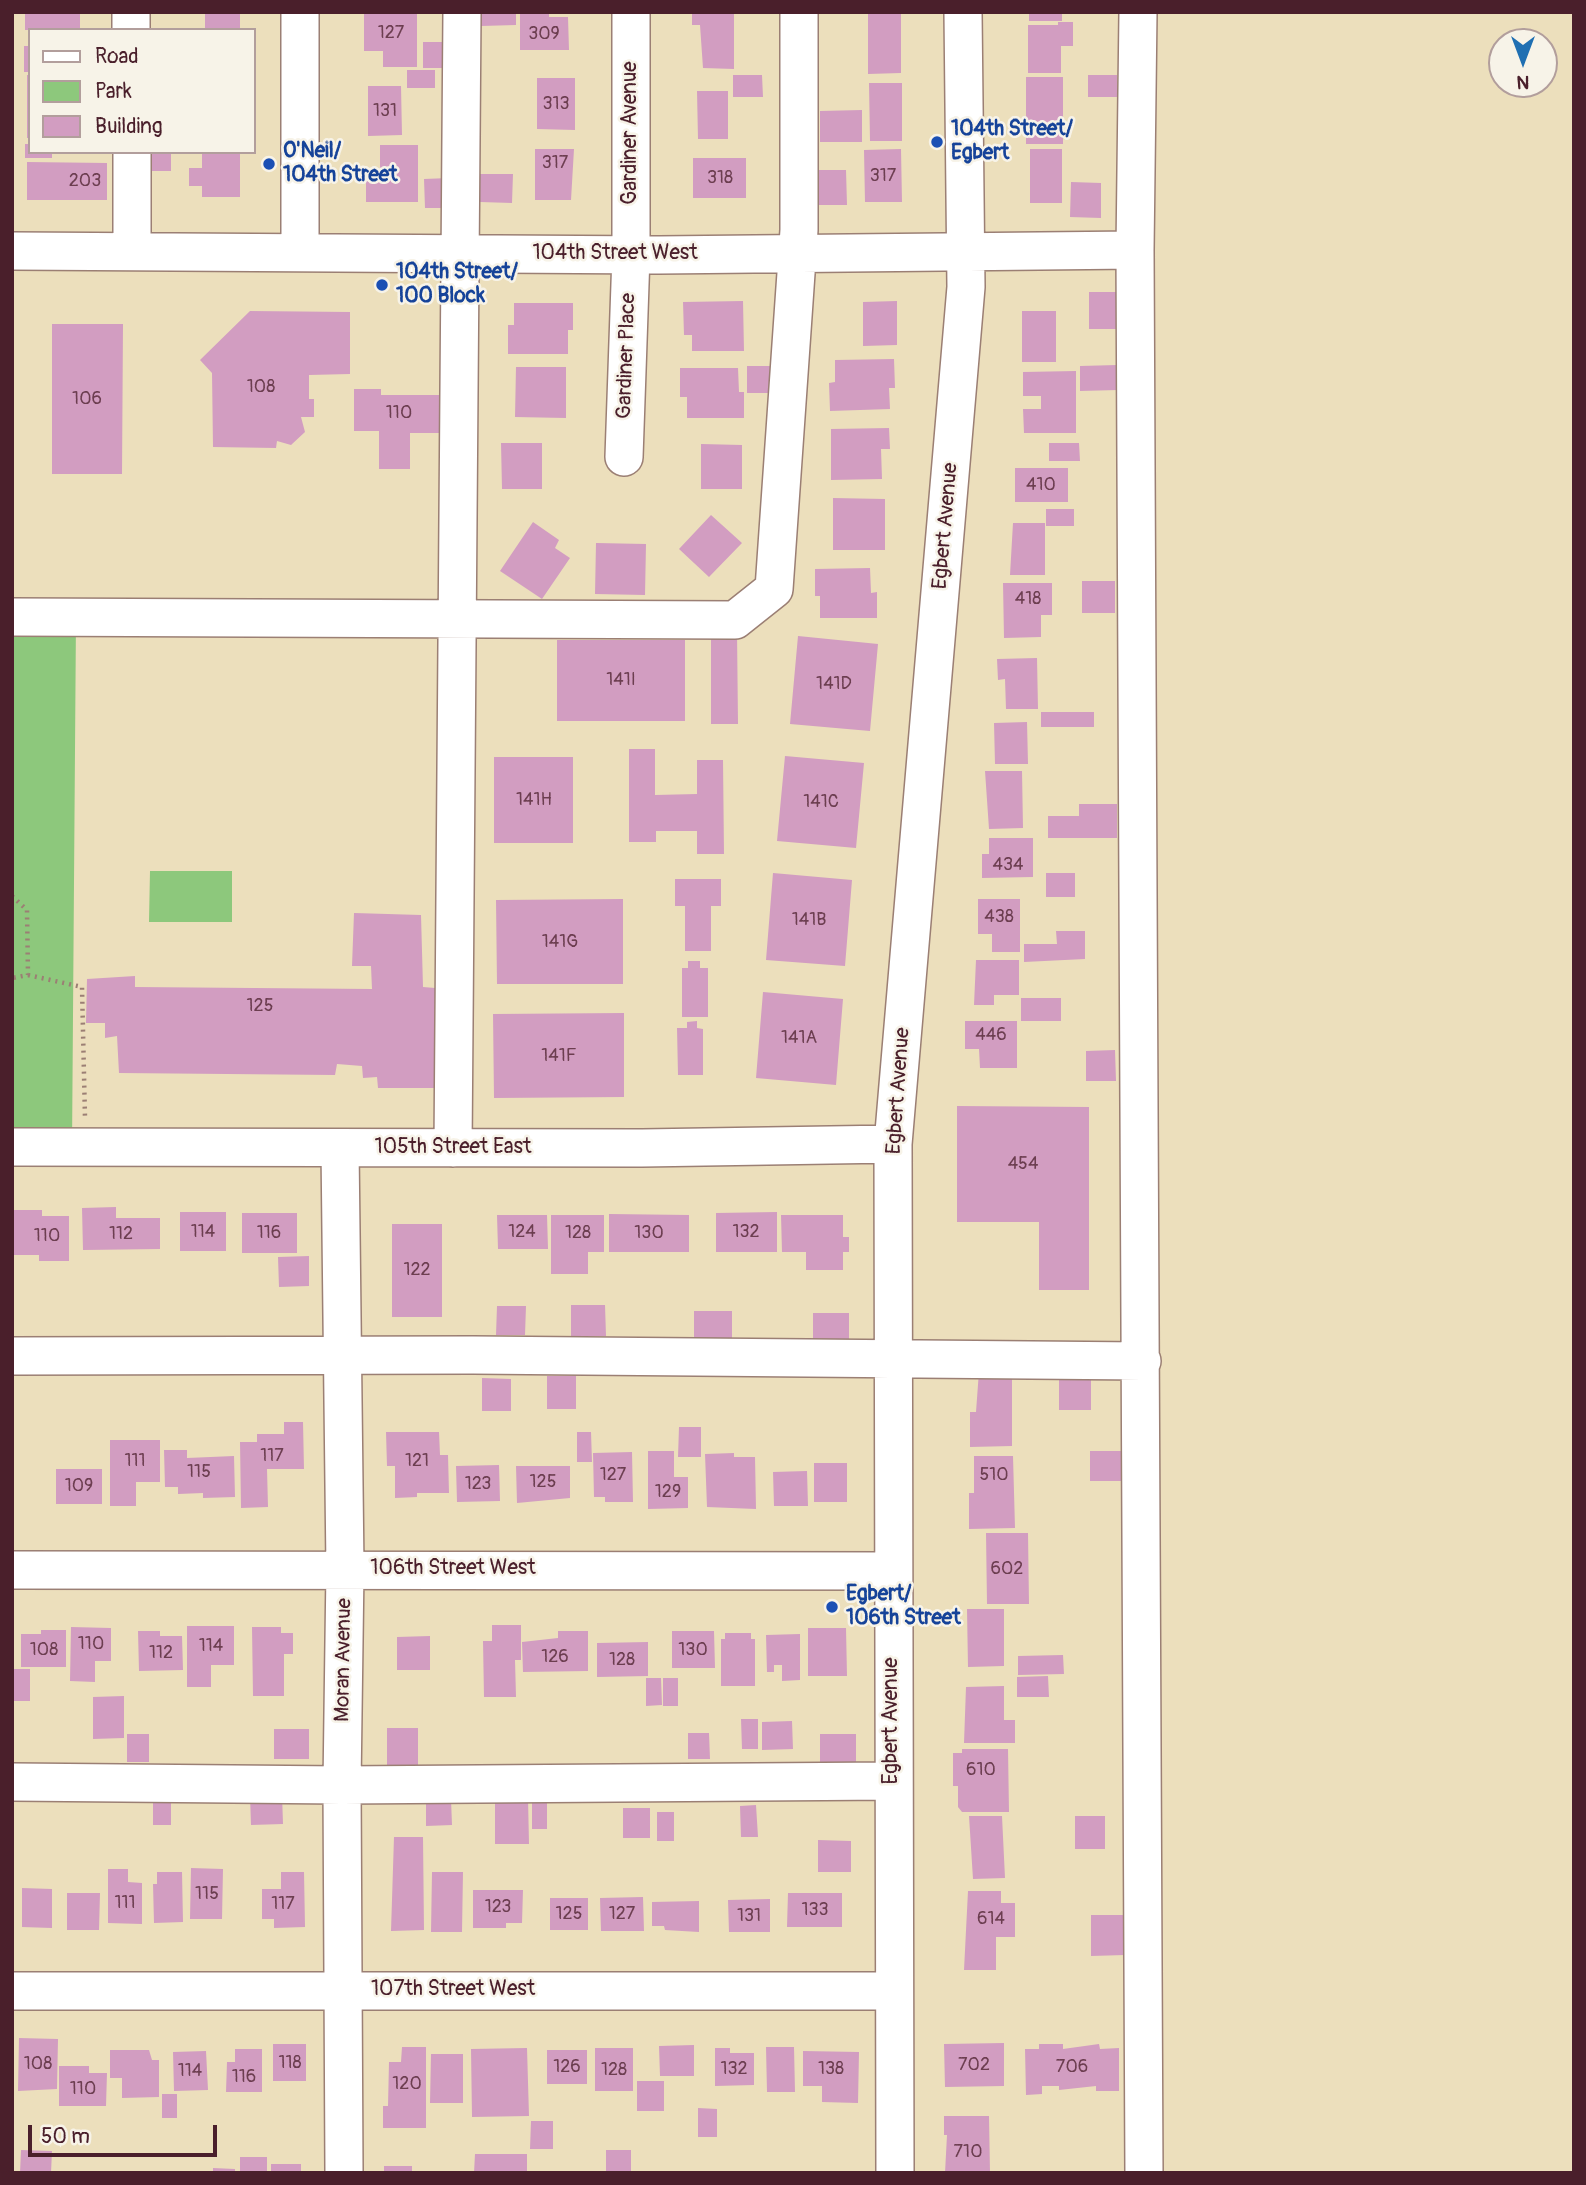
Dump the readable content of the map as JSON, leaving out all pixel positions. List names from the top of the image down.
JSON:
{
  "streets": {
    "street": [
      "Gardiner Avenue",
      "104th Street West",
      "Gardiner Place",
      "Egbert Avenue",
      "105th Street East",
      "106th Street West",
      "Moran Avenue",
      "107th Street West"
    ]
  },
  "crossings": [
    ["Gardiner Avenue", "104th Street West"],
    ["Gardiner Avenue", "Gardiner Place"],
    ["104th Street West", "Gardiner Place"],
    ["104th Street West", "Egbert Avenue"],
    ["Egbert Avenue", "105th Street East"],
    ["Egbert Avenue", "106th Street West"],
    ["Egbert Avenue", "107th Street West"],
    ["105th Street East", "Moran Avenue"],
    ["106th Street West", "Moran Avenue"],
    ["Moran Avenue", "107th Street West"]
  ],
  "places": [
    "104th Street/ Egbert",
    "O'Neil/ 104th Street",
    "104th Street/ 100 Block",
    "Egbert/ 106th Street"
  ],
  "house_numbers": [
    "127",
    "309",
    "313",
    "131",
    "317",
    "317",
    "318",
    "203",
    "108",
    "106",
    "110",
    "410",
    "418",
    "141I",
    "141D",
    "141H",
    "141C",
    "434",
    "438",
    "141B",
    "141G",
    "125",
    "446",
    "141A",
    "141F",
    "454",
    "114",
    "124",
    "132",
    "116",
    "128",
    "130",
    "112",
    "110",
    "122",
    "117",
    "111",
    "121",
    "115",
    "127",
    "510",
    "125",
    "123",
    "109",
    "129",
    "602",
    "110",
    "114",
    "108",
    "130",
    "112",
    "126",
    "128",
    "610",
    "115",
    "111",
    "117",
    "123",
    "133",
    "125",
    "127",
    "131",
    "614",
    "118",
    "108",
    "702",
    "126",
    "706",
    "132",
    "138",
    "128",
    "114",
    "116",
    "120",
    "110",
    "710"
  ],
  "legend": ["Road", "Park", "Building"],
  "scale_bar": "50 m",
  "north": "bottom"
}
